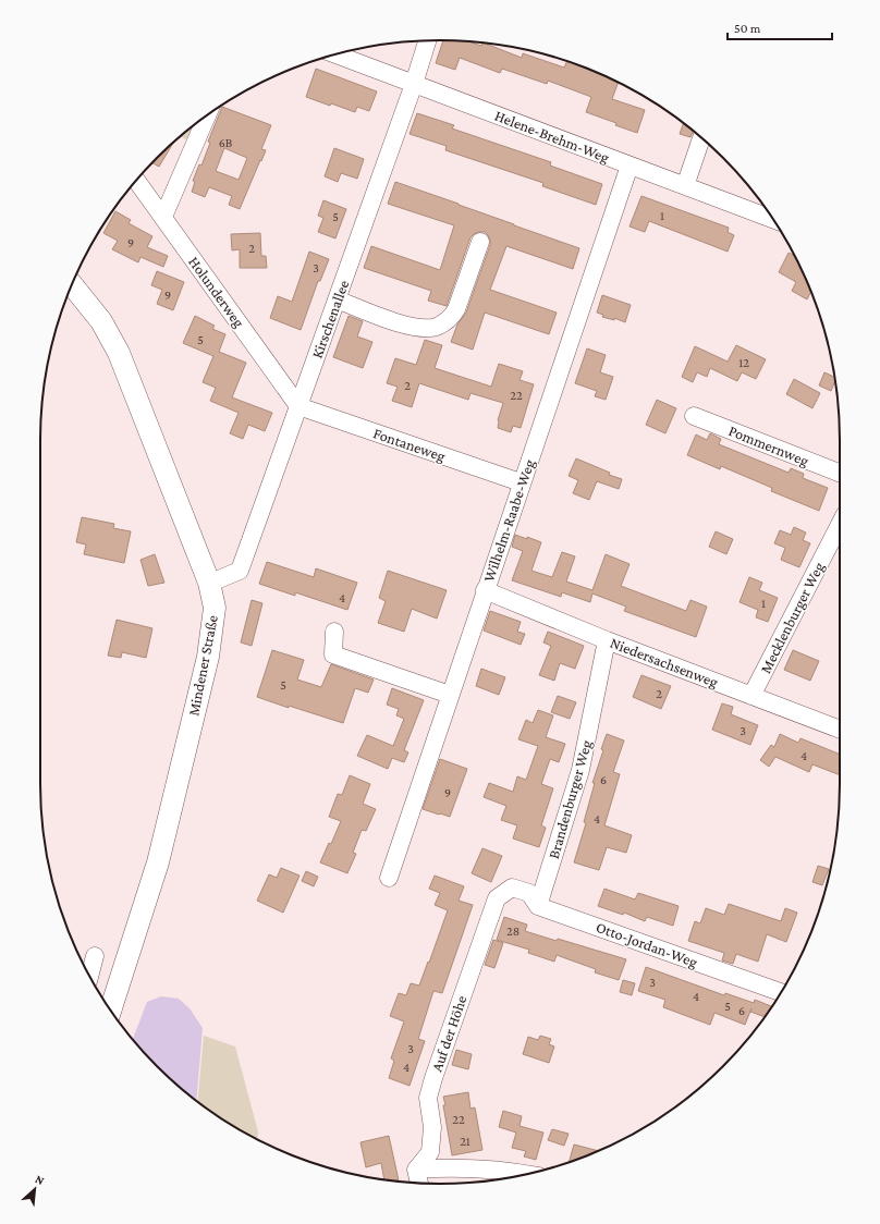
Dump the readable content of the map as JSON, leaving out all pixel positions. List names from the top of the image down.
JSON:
{
  "streets": {
    "main road": ["Mindener Straße"],
    "street": [
      "Helene-Brehm-Weg",
      "Holunderweg",
      "Kirschenallee",
      "Fontaneweg",
      "Pommernweg",
      "Wilhelm-Raabe-Weg",
      "Mecklenburger Weg",
      "Niedersachsenweg",
      "Brandenburger Weg",
      "Otto-Jordan-Weg",
      "Auf der Höhe"
    ]
  },
  "crossings": [
    ["Helene-Brehm-Weg", "Kirschenallee"],
    ["Helene-Brehm-Weg", "Wilhelm-Raabe-Weg"],
    ["Holunderweg", "Kirschenallee"],
    ["Holunderweg", "Fontaneweg"],
    ["Kirschenallee", "Fontaneweg"],
    ["Kirschenallee", "Mindener Straße"],
    ["Fontaneweg", "Wilhelm-Raabe-Weg"],
    ["Wilhelm-Raabe-Weg", "Niedersachsenweg"],
    ["Mecklenburger Weg", "Niedersachsenweg"],
    ["Niedersachsenweg", "Brandenburger Weg"],
    ["Brandenburger Weg", "Otto-Jordan-Weg"],
    ["Otto-Jordan-Weg", "Auf der Höhe"]
  ],
  "house_numbers": [
    "6B",
    "1",
    "5",
    "9",
    "2",
    "3",
    "9",
    "5",
    "12",
    "2",
    "22",
    "4",
    "1",
    "5",
    "2",
    "3",
    "4",
    "6",
    "9",
    "4",
    "28",
    "3",
    "4",
    "5",
    "6",
    "3",
    "4",
    "22",
    "21"
  ],
  "scale_bar": "50 m",
  "north": "top right"
}
